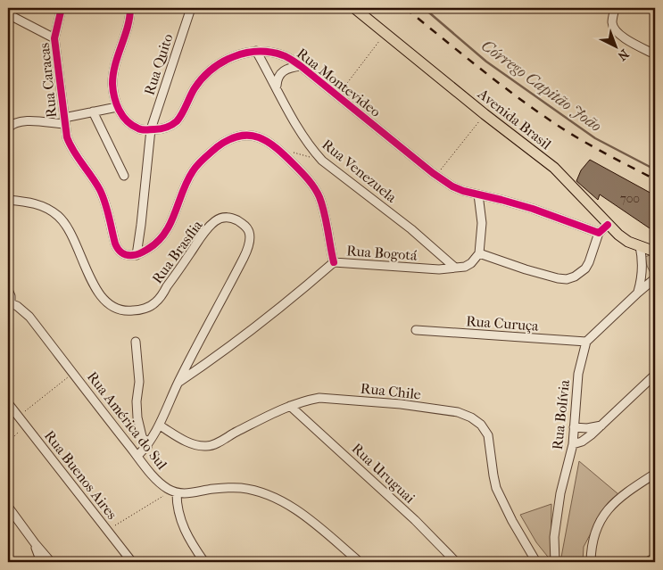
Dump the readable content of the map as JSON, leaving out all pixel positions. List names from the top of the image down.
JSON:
{
  "streets": {
    "main road": ["Avenida Brasil"],
    "street": [
      "Rua Quito",
      "Rua Caracas",
      "Rua Montevideo",
      "Rua Venezuela",
      "Rua Brasília",
      "Rua Bogotá",
      "Rua Curuça",
      "Rua Chile",
      "Rua Bolívia",
      "Rua América do Sul",
      "Rua Uruguai",
      "Rua Buenos Aires"
    ]
  },
  "crossings": [
    ["Rua Quito", "Rua Caracas"],
    ["Rua Quito", "Rua Montevideo"],
    ["Rua Montevideo", "Rua Venezuela"],
    ["Rua Venezuela", "Rua Bogotá"],
    ["Rua Brasília", "Rua Bogotá"],
    ["Rua Brasília", "Rua Chile"],
    ["Rua Brasília", "Rua América do Sul"],
    ["Rua Curuça", "Rua Bolívia"],
    ["Rua Chile", "Rua Uruguai"]
  ],
  "water": ["Córrego Capitão João"],
  "house_numbers": ["700"],
  "north": "bottom right"
}
